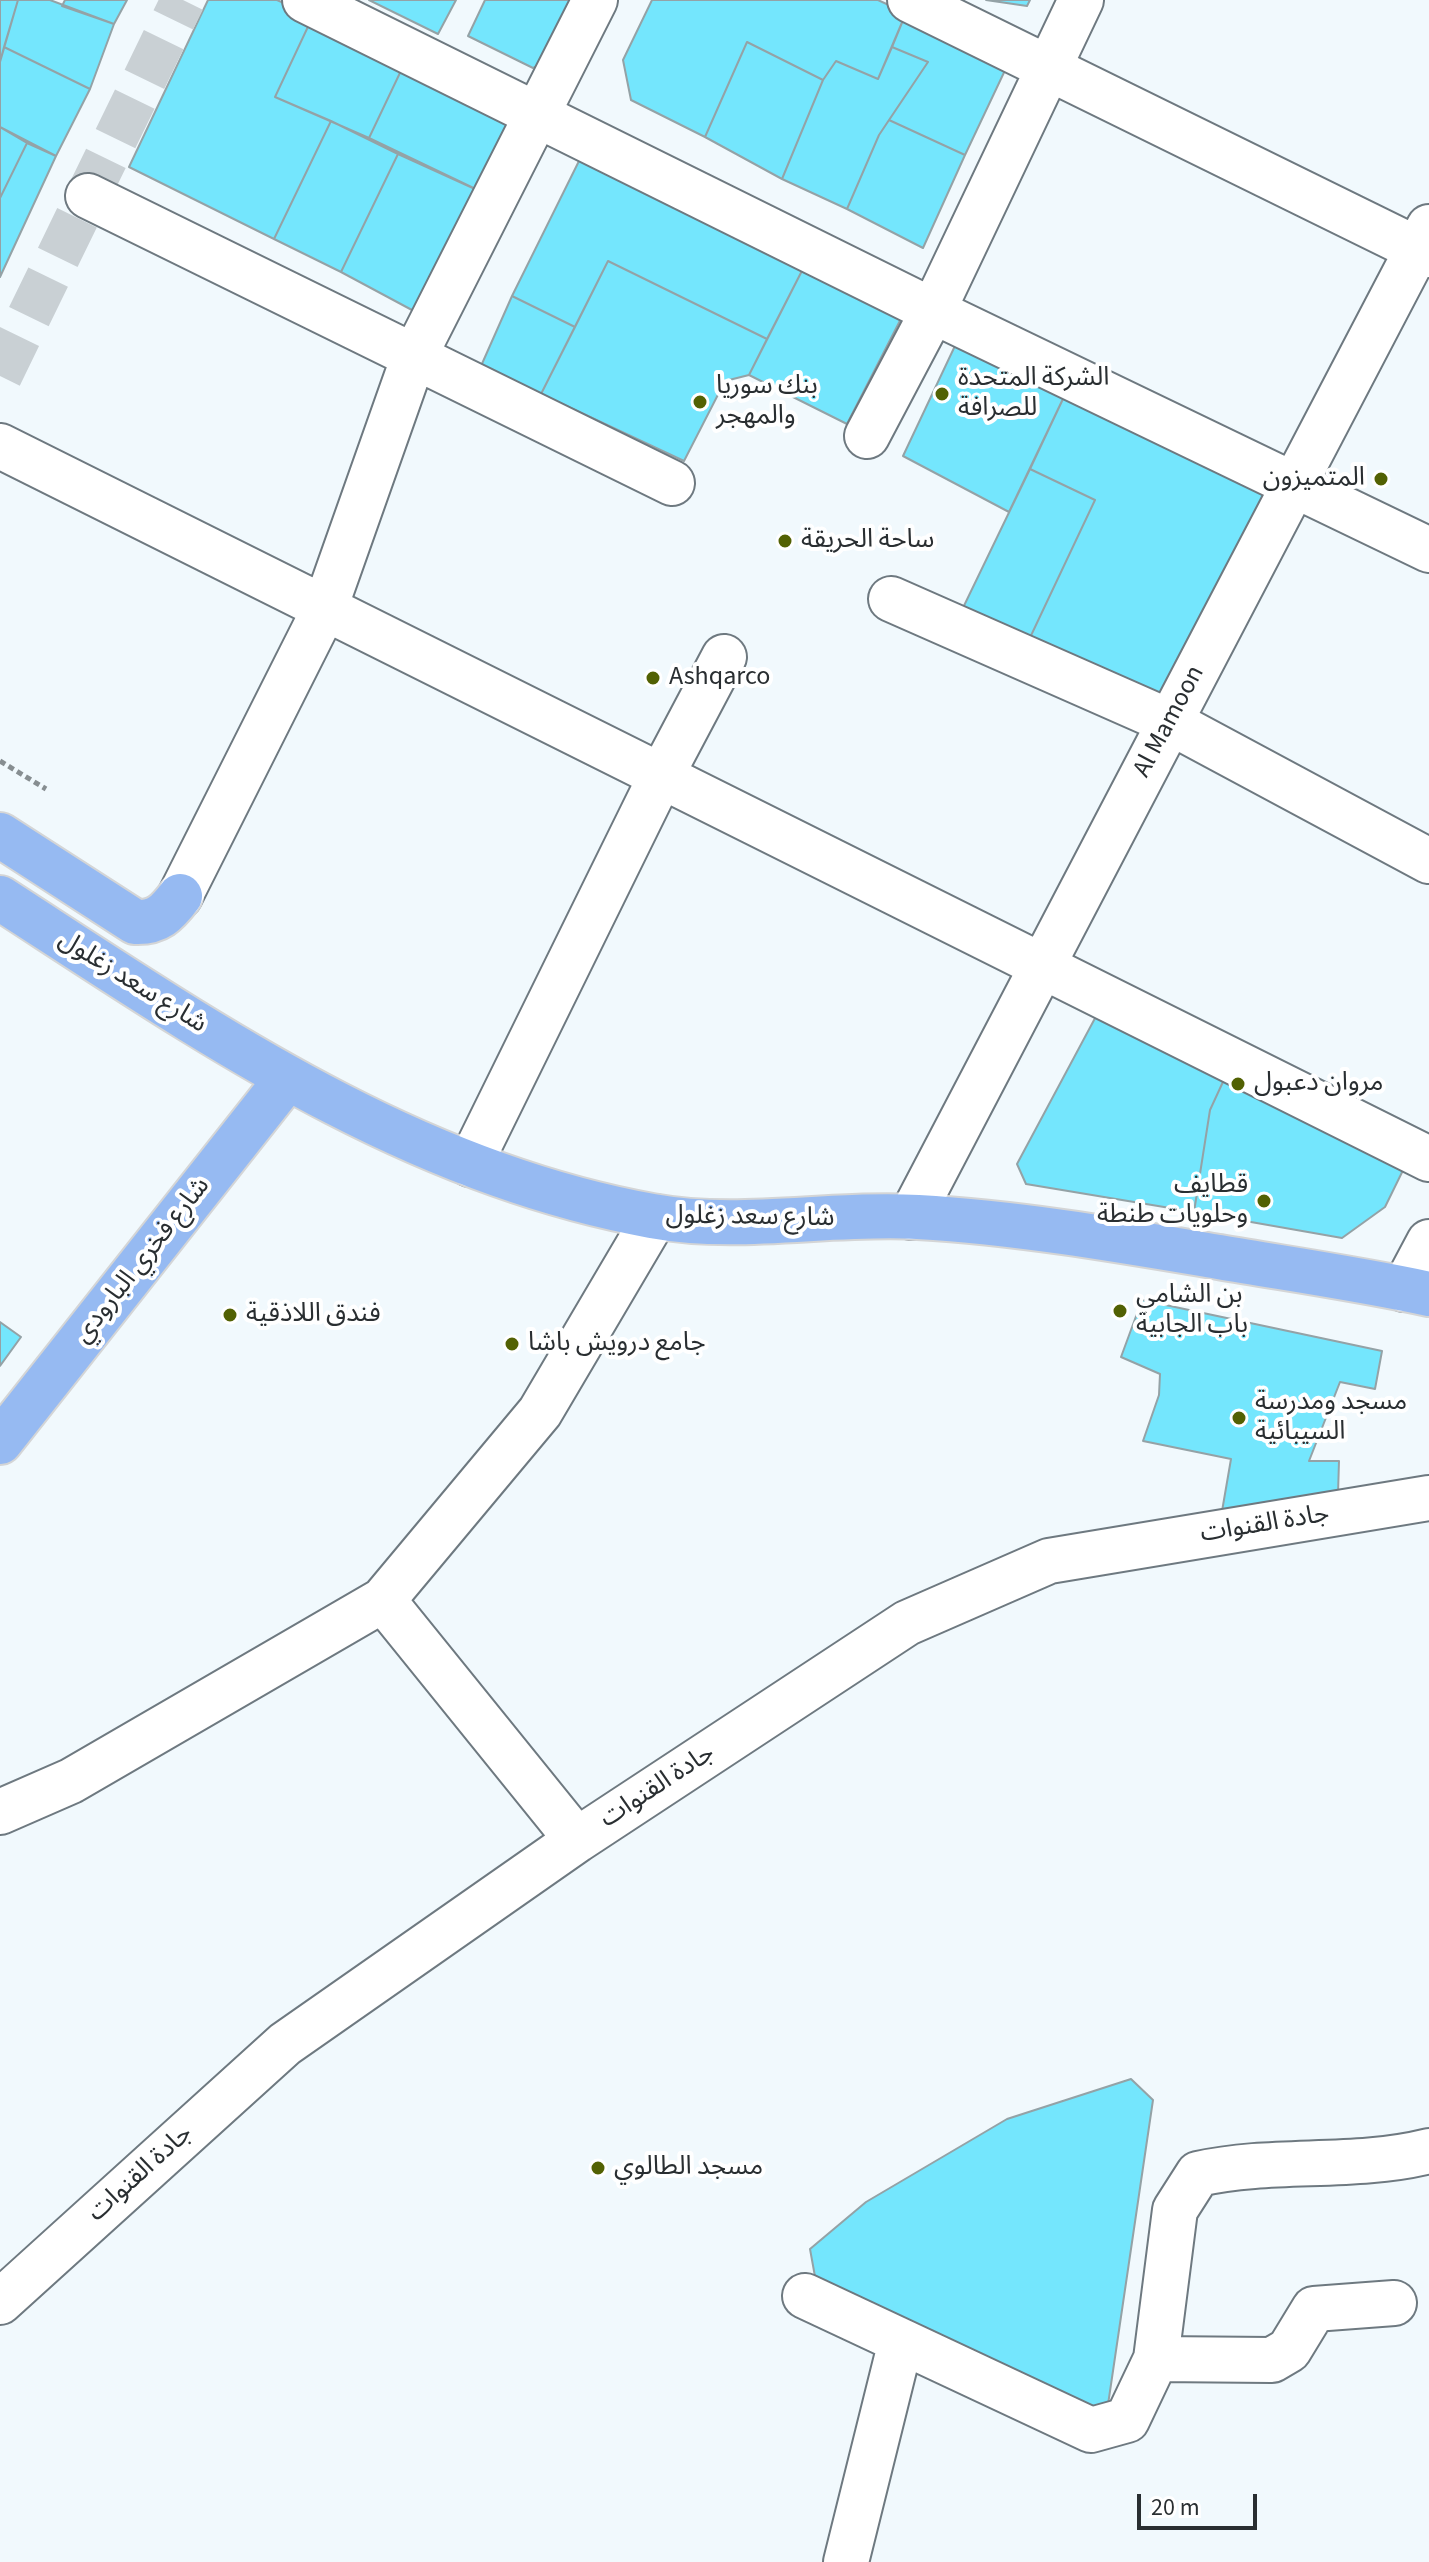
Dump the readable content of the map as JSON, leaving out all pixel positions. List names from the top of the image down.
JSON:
{
  "streets": {
    "main road": ["شارع سعد زغلول", "شارع فخري البارودي"],
    "street": ["Al Mamoon", "جادة القنوات"]
  },
  "crossings": [
    ["Al Mamoon", "شارع سعد زغلول"],
    ["شارع سعد زغلول", "شارع فخري البارودي"]
  ],
  "places": [
    "الشركة المتحدة للصرافة",
    "بنك سوريا والمهجر",
    "المتميزون",
    "ساحة الحريقة",
    "Ashqarco",
    "مروان دعبول",
    "قطايف وحلويات طنطة",
    "بن الشامي باب الجابية",
    "فندق اللاذقية",
    "جامع درويش باشا",
    "مسجد ومدرسة السيبائية",
    "مسجد الطالوي"
  ],
  "scale_bar": "20 m"
}
